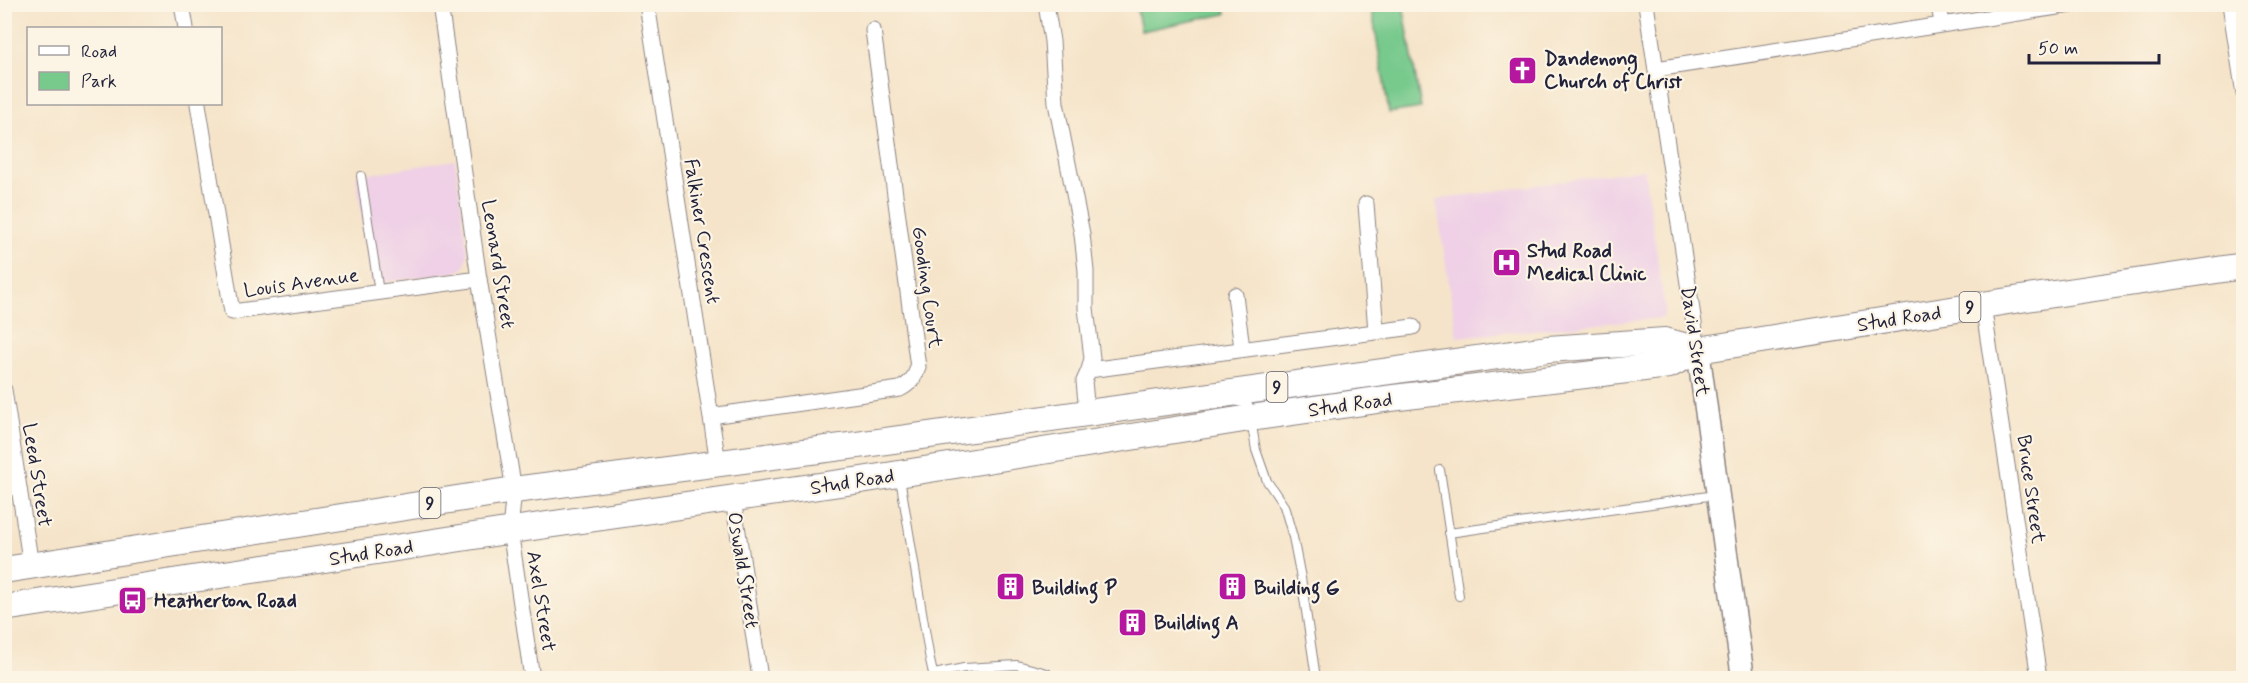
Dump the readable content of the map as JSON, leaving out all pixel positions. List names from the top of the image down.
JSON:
{
  "streets": {
    "highway": ["9", "Stud Road", "Oswald Street"],
    "main road": ["David Street"],
    "street": [
      "Falkiner Crescent",
      "Leonard Street",
      "Louis Avenue",
      "Gooding Court",
      "Leed Street",
      "Bruce Street",
      "Axel Street"
    ]
  },
  "crossings": [
    ["Falkiner Crescent", "Gooding Court"],
    ["Falkiner Crescent", "Stud Road"],
    ["Falkiner Crescent", "Oswald Street"],
    ["Leonard Street", "Louis Avenue"],
    ["Leonard Street", "Stud Road"],
    ["Leonard Street", "Axel Street"],
    ["Stud Road", "David Street"],
    ["Stud Road", "Leed Street"],
    ["Stud Road", "Bruce Street"],
    ["Stud Road", "Oswald Street"],
    ["Stud Road", "Axel Street"]
  ],
  "places": {
    "church": ["Dandenong Church of Christ"],
    "hospital": ["Stud Road Medical Clinic"],
    "building": ["Building P", "Building G", "Building A"],
    "bus stop": ["Heatherton Road"]
  },
  "legend": ["Road", "Park"],
  "scale_bar": "50 m"
}
